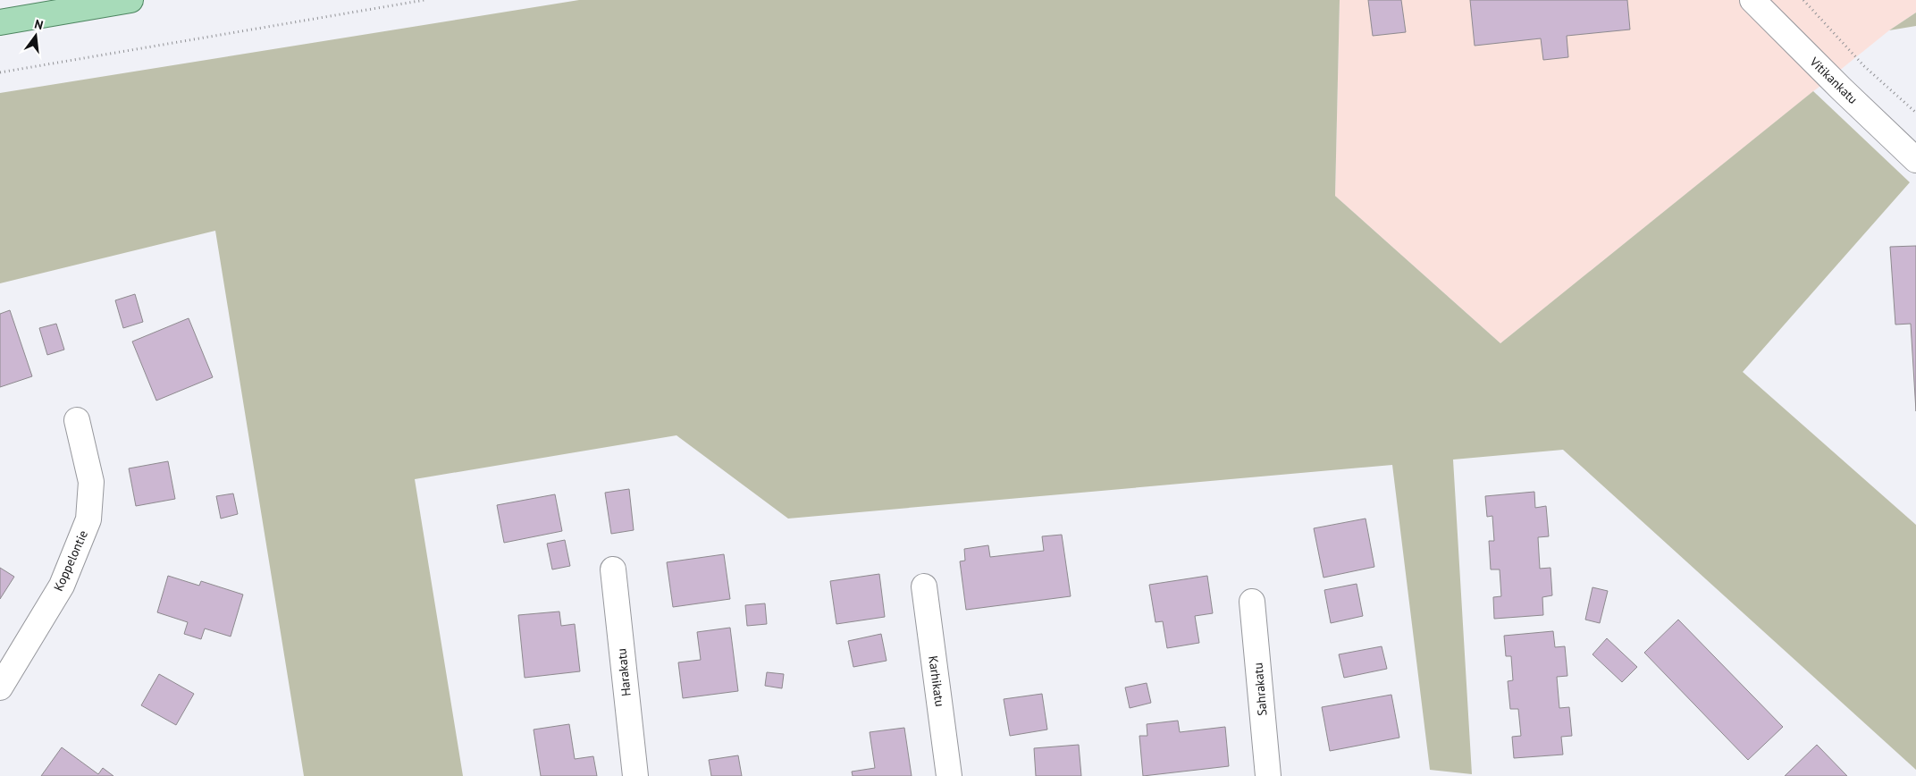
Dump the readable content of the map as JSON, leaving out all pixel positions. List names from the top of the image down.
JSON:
{
  "streets": {
    "street": [
      "Vitikankatu",
      "Koppelontie",
      "Harakatu",
      "Karhikatu",
      "Sahrakatu"
    ]
  },
  "north": "top"
}
